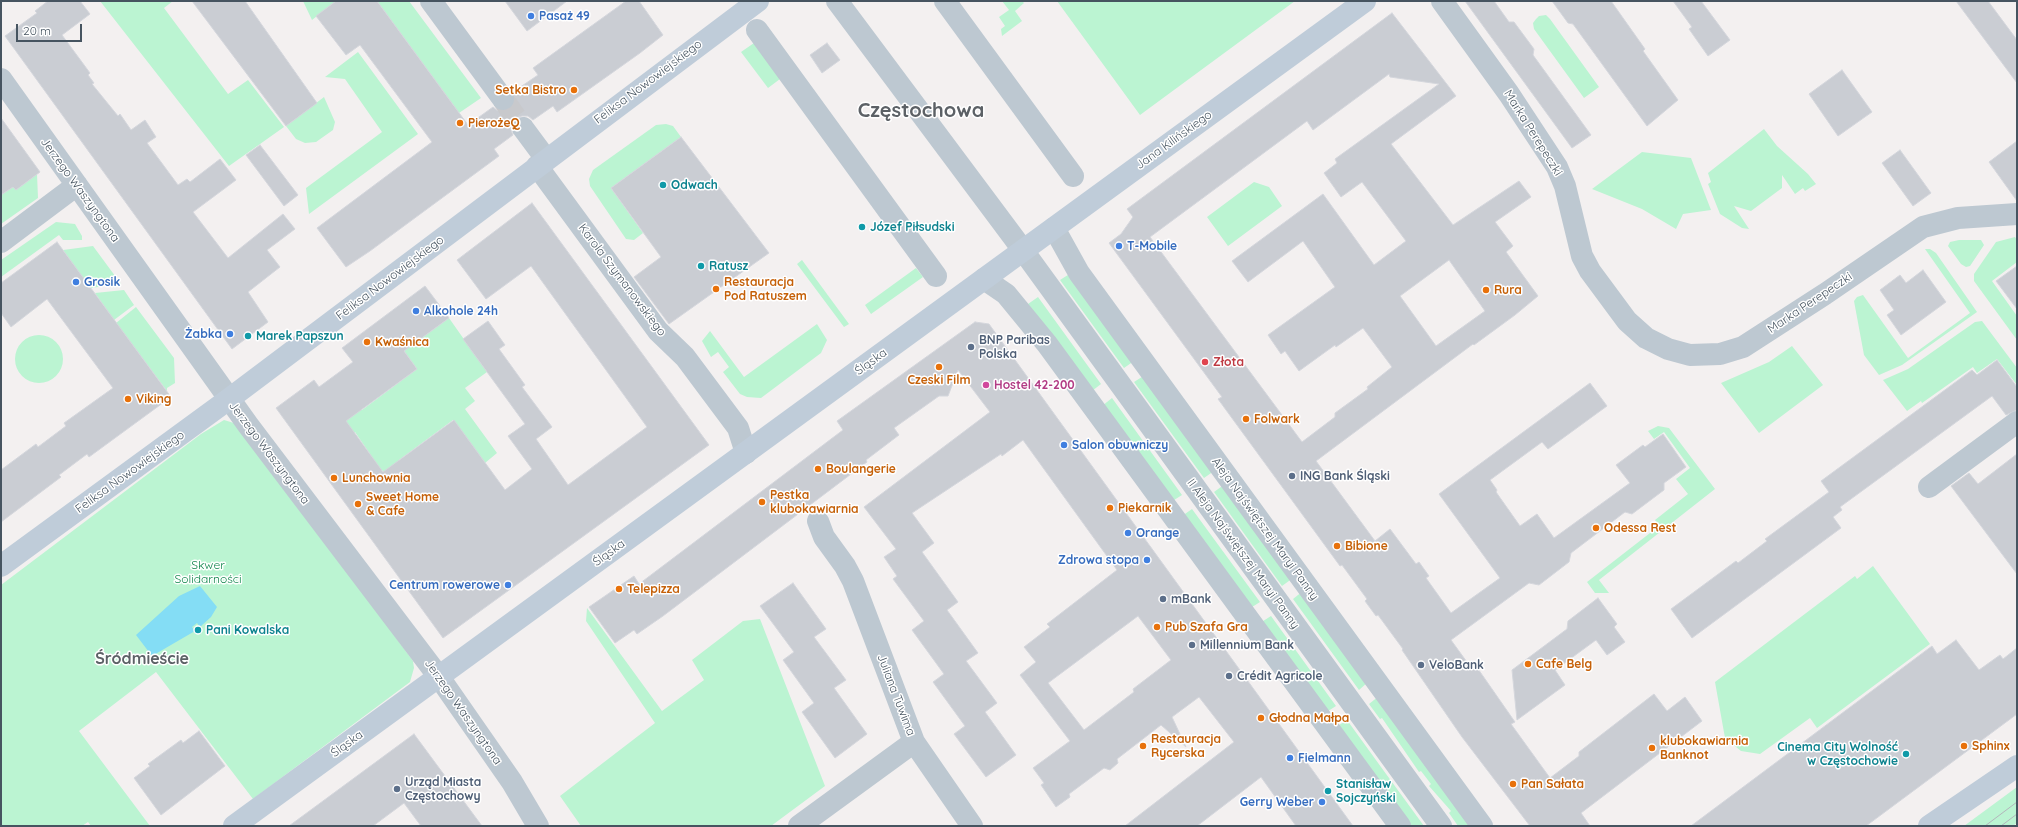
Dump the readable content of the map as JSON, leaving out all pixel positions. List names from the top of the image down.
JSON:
{
  "streets": {
    "street": [
      "Feliksa Nowowiejskiego",
      "Marka Perepeczki",
      "Jana Kilińskiego",
      "Jerzego Waszyngtona",
      "Karola Szymanowskiego",
      "Śląska",
      "Aleja Najświętszej Maryi Panny",
      "II Aleja Najświętszej Maryi Panny",
      "Juliana Tuwima"
    ]
  },
  "crossings": [
    ["Feliksa Nowowiejskiego", "Jerzego Waszyngtona"],
    ["Feliksa Nowowiejskiego", "Karola Szymanowskiego"],
    ["Jana Kilińskiego", "Śląska"],
    ["Jana Kilińskiego", "Aleja Najświętszej Maryi Panny"],
    ["Jana Kilińskiego", "II Aleja Najświętszej Maryi Panny"],
    ["Jerzego Waszyngtona", "Śląska"],
    ["Karola Szymanowskiego", "Śląska"]
  ],
  "districts": ["Częstochowa", "Śródmieście"],
  "parks": ["Skwer Solidarności"],
  "places": [
    "Pasaż 49",
    "Setka Bistro",
    "PierożeQ",
    "Odwach",
    "Józef Piłsudski",
    "T-Mobile",
    "Ratusz",
    "Grosik",
    "Restauracja Pod Ratuszem",
    "Rura",
    "Alkohole 24h",
    "Żabka",
    "Marek Papszun",
    "Kwaśnica",
    "BNP Paribas Polska",
    "Złota",
    "Czeski Film",
    "Hostel 42-200",
    "Viking",
    "Folwark",
    "Salon obuwniczy",
    "Boulangerie",
    "ING Bank Śląski",
    "Lunchownia",
    "Pestka klubokawiarnia",
    "Sweet Home & Cafe",
    "Piekarnik",
    "Odessa Rest",
    "Orange",
    "Bibione",
    "Zdrowa stopa",
    "Centrum rowerowe",
    "Telepizza",
    "mBank",
    "Pub Szafa Gra",
    "Pani Kowalska",
    "Millennium Bank",
    "Cafe Belg",
    "VeloBank",
    "Crédit Agricole",
    "Głodna Małpa",
    "Restauracja Rycerska",
    "Sphinx",
    "klubokawiarnia Banknot",
    "Cinema City Wolność w Częstochowie",
    "Fielmann",
    "Pan Sałata",
    "Urząd Miasta Częstochowy",
    "Stanisław Sojczyński",
    "Gerry Weber"
  ],
  "scale_bar": "20 m"
}
